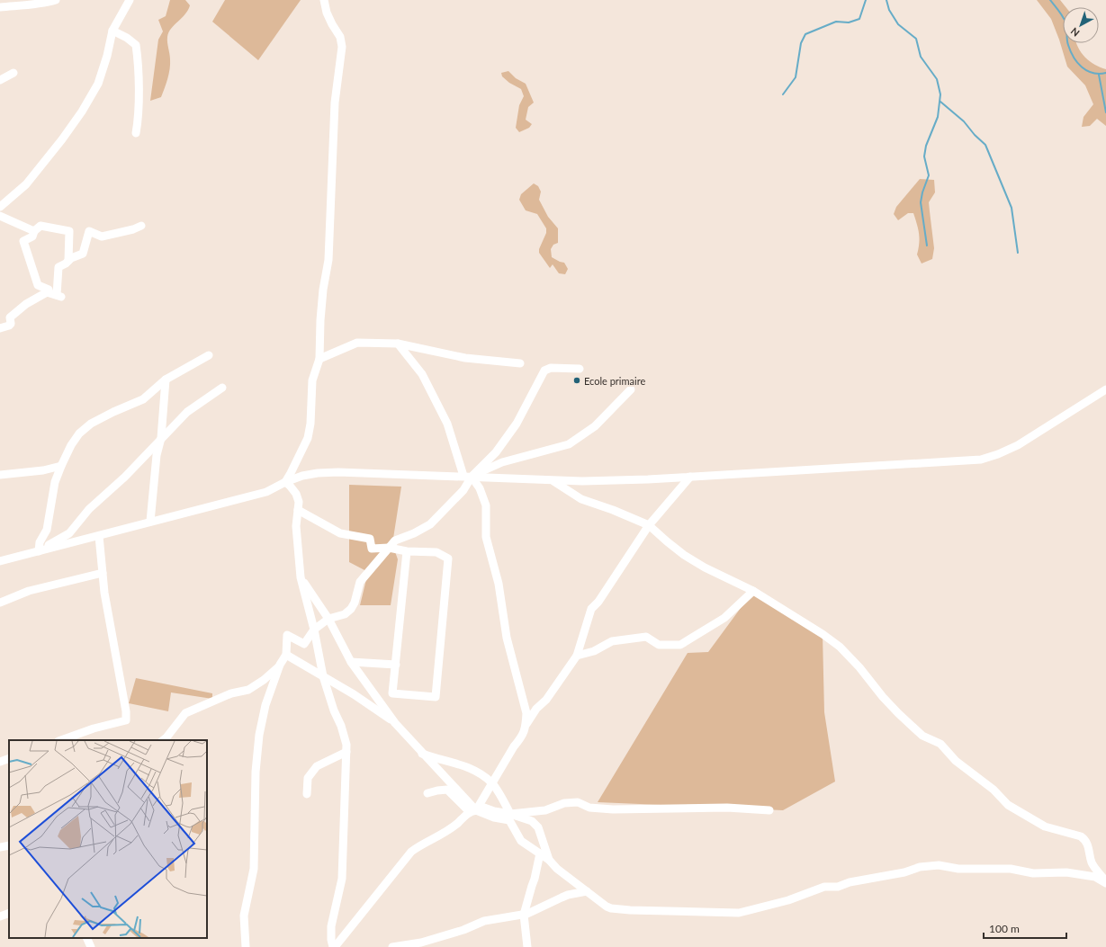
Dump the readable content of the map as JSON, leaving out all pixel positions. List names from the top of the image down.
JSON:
{
  "places": ["Ecole primaire"],
  "scale_bar": "100 m",
  "north": "bottom left"
}
